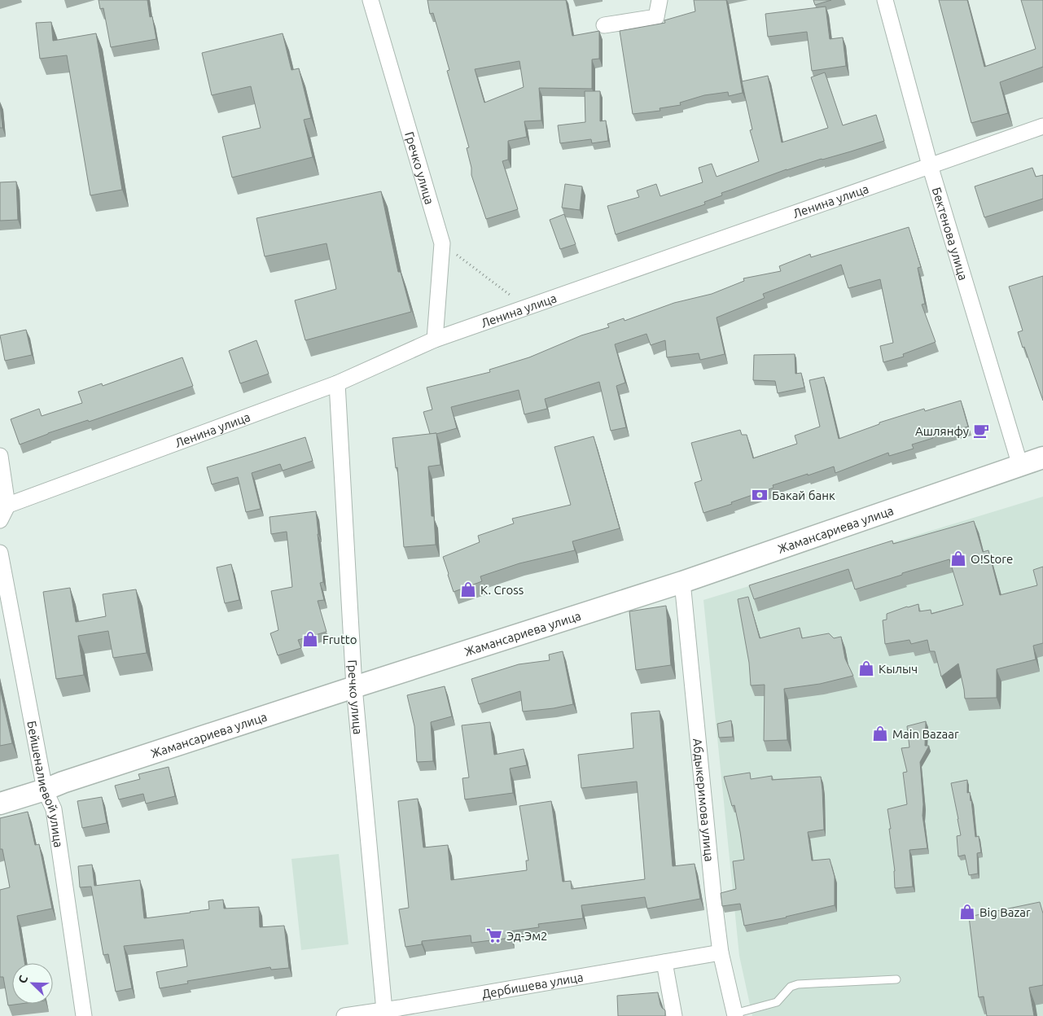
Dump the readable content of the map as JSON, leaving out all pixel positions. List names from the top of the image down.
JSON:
{
  "streets": {
    "main road": ["Жамансариева улица"],
    "street": [
      "Гречко улица",
      "Ленина улица",
      "Бектенова улица",
      "Бейшеналиевой улица",
      "Абдыкеримова улица",
      "Дербишева улица"
    ]
  },
  "crossings": [
    ["Гречко улица", "Ленина улица"],
    ["Гречко улица", "Жамансариева улица"],
    ["Гречко улица", "Дербишева улица"],
    ["Ленина улица", "Бектенова улица"],
    ["Бектенова улица", "Жамансариева улица"],
    ["Жамансариева улица", "Бейшеналиевой улица"],
    ["Жамансариева улица", "Абдыкеримова улица"],
    ["Абдыкеримова улица", "Дербишева улица"]
  ],
  "places": {
    "cafe": ["Ашлянфу"],
    "bank": ["Бакай банк"],
    "shop": [
      "O!Store",
      "K. Cross",
      "Frutto",
      "Кылыч",
      "Main Bazaar",
      "Big Bazar"
    ],
    "supermarket": ["Эд-Эм2"]
  },
  "north": "top left"
}
